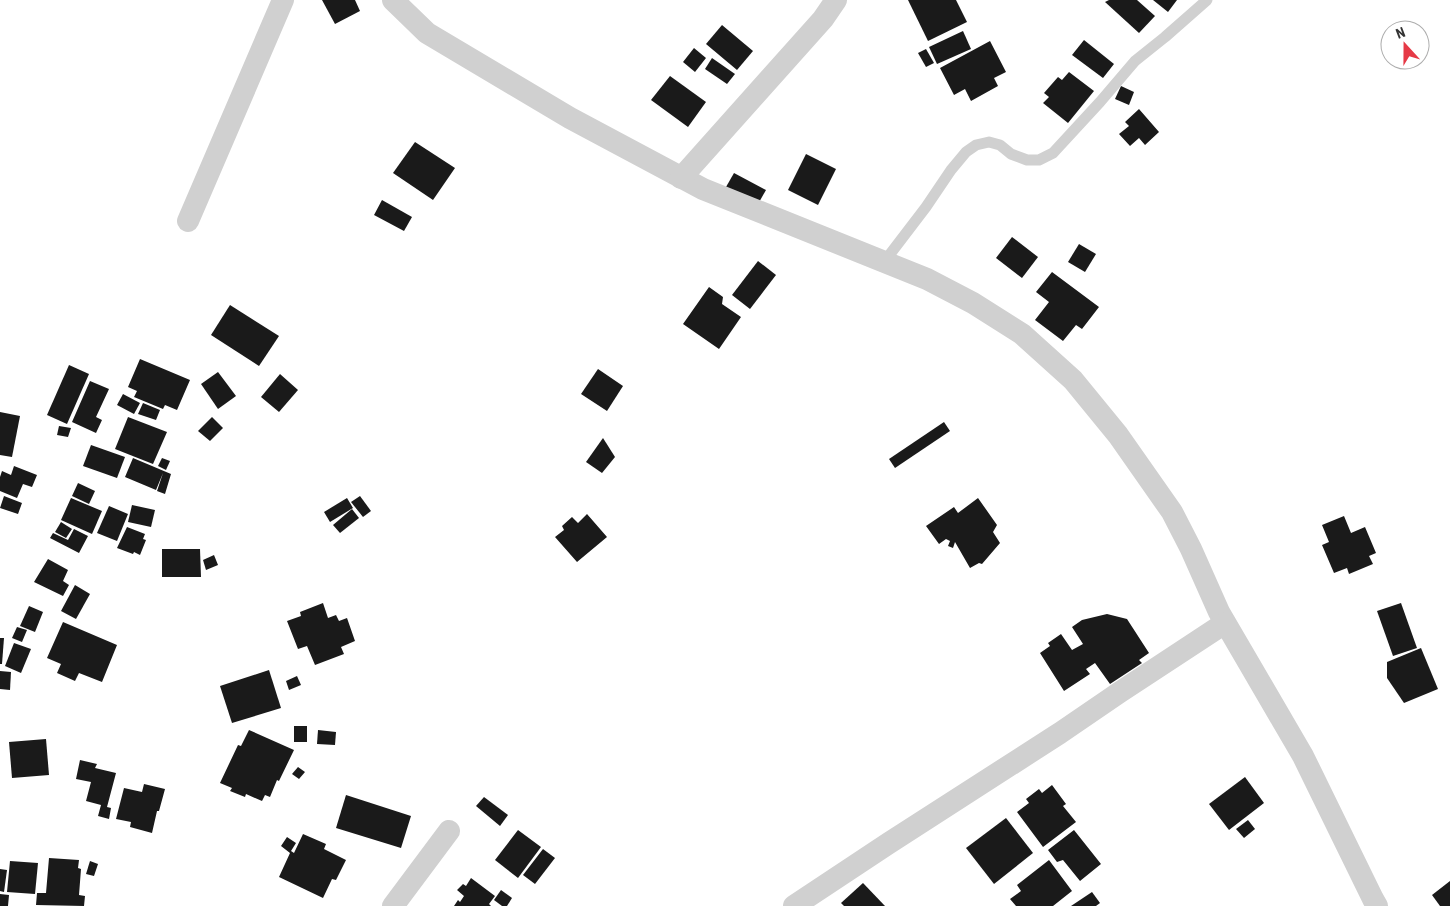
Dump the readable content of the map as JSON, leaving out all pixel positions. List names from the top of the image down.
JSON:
{
  "north": "top"
}
